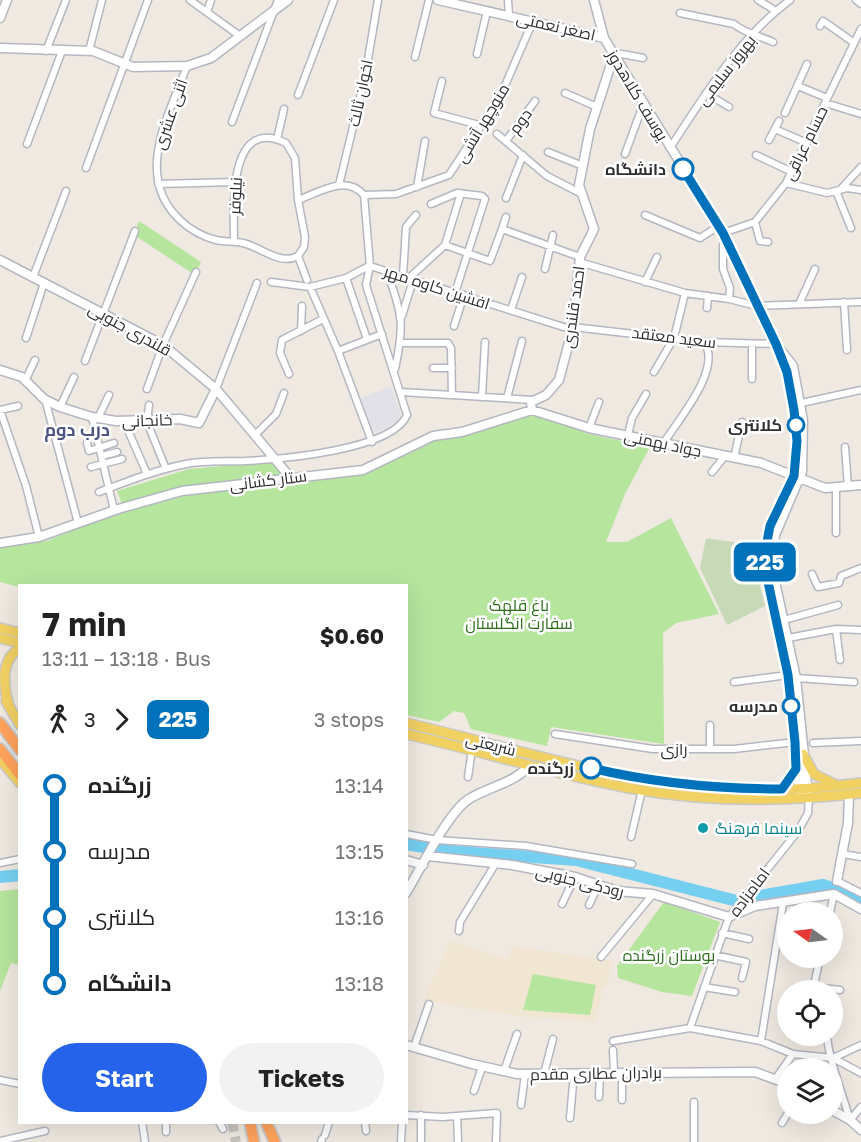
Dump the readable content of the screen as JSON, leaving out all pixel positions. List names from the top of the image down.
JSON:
{
  "streets": {
    "main road": ["شریعتی"],
    "street": [
      "اصغر نعمتی",
      "بهروز سلیمی",
      "اخوان ثالث",
      "یوسف کلاهدوز",
      "اثنی عشری",
      "دوم",
      "منوچهر آتشی",
      "حسام عراقی",
      "نیلوفر",
      "افشین کاوه مهر",
      "احمد قلندری",
      "قلندری جنوبی",
      "سعید معتقد",
      "خانجانی",
      "جواد بهمنی",
      "ستار کشانی",
      "رازی",
      "رودکی جنوبی",
      "امامزاده",
      "برادران عطاری مقدم"
    ]
  },
  "crossings": [
    ["اصغر نعمتی", "یوسف کلاهدوز"],
    ["اصغر نعمتی", "منوچهر آتشی"],
    ["بهروز سلیمی", "یوسف کلاهدوز"],
    ["یوسف کلاهدوز", "احمد قلندری"],
    ["یوسف کلاهدوز", "سعید معتقد"],
    ["یوسف کلاهدوز", "جواد بهمنی"],
    ["یوسف کلاهدوز", "شریعتی"],
    ["یوسف کلاهدوز", "رازی"],
    ["یوسف کلاهدوز", "امامزاده"],
    ["اثنی عشری", "نیلوفر"],
    ["منوچهر آتشی", "افشین کاوه مهر"],
    ["افشین کاوه مهر", "احمد قلندری"],
    ["افشین کاوه مهر", "سعید معتقد"],
    ["احمد قلندری", "سعید معتقد"],
    ["قلندری جنوبی", "خانجانی"],
    ["قلندری جنوبی", "ستار کشانی"],
    ["جواد بهمنی", "ستار کشانی"],
    ["شریعتی", "امامزاده"],
    ["رودکی جنوبی", "امامزاده"]
  ],
  "districts": ["درب دوم"],
  "parks": ["باغ قلهک سفارت انگلستان", "بوستان زرگنده"],
  "places": [
    "دانشگاه",
    "کلانتری",
    "مدرسه",
    "زرگنده",
    "سینما فرهنگ"
  ],
  "lines": ["bus line 225"],
  "north": "left",
  "page": {
    "on_map": "225",
    "heading": ["7 min", "13:11 – 13:18 · Bus", "$0.60"],
    "legs": ["3", "225", "3 stops"],
    "list": [
      {
        "name": "زرگنده",
        "value": "13:14"
      },
      {
        "name": "مدرسه",
        "value": "13:15"
      },
      {
        "name": "کلانتری",
        "value": "13:16"
      },
      {
        "name": "دانشگاه",
        "value": "13:18"
      }
    ],
    "buttons": ["Start", "Tickets"]
  }
}
